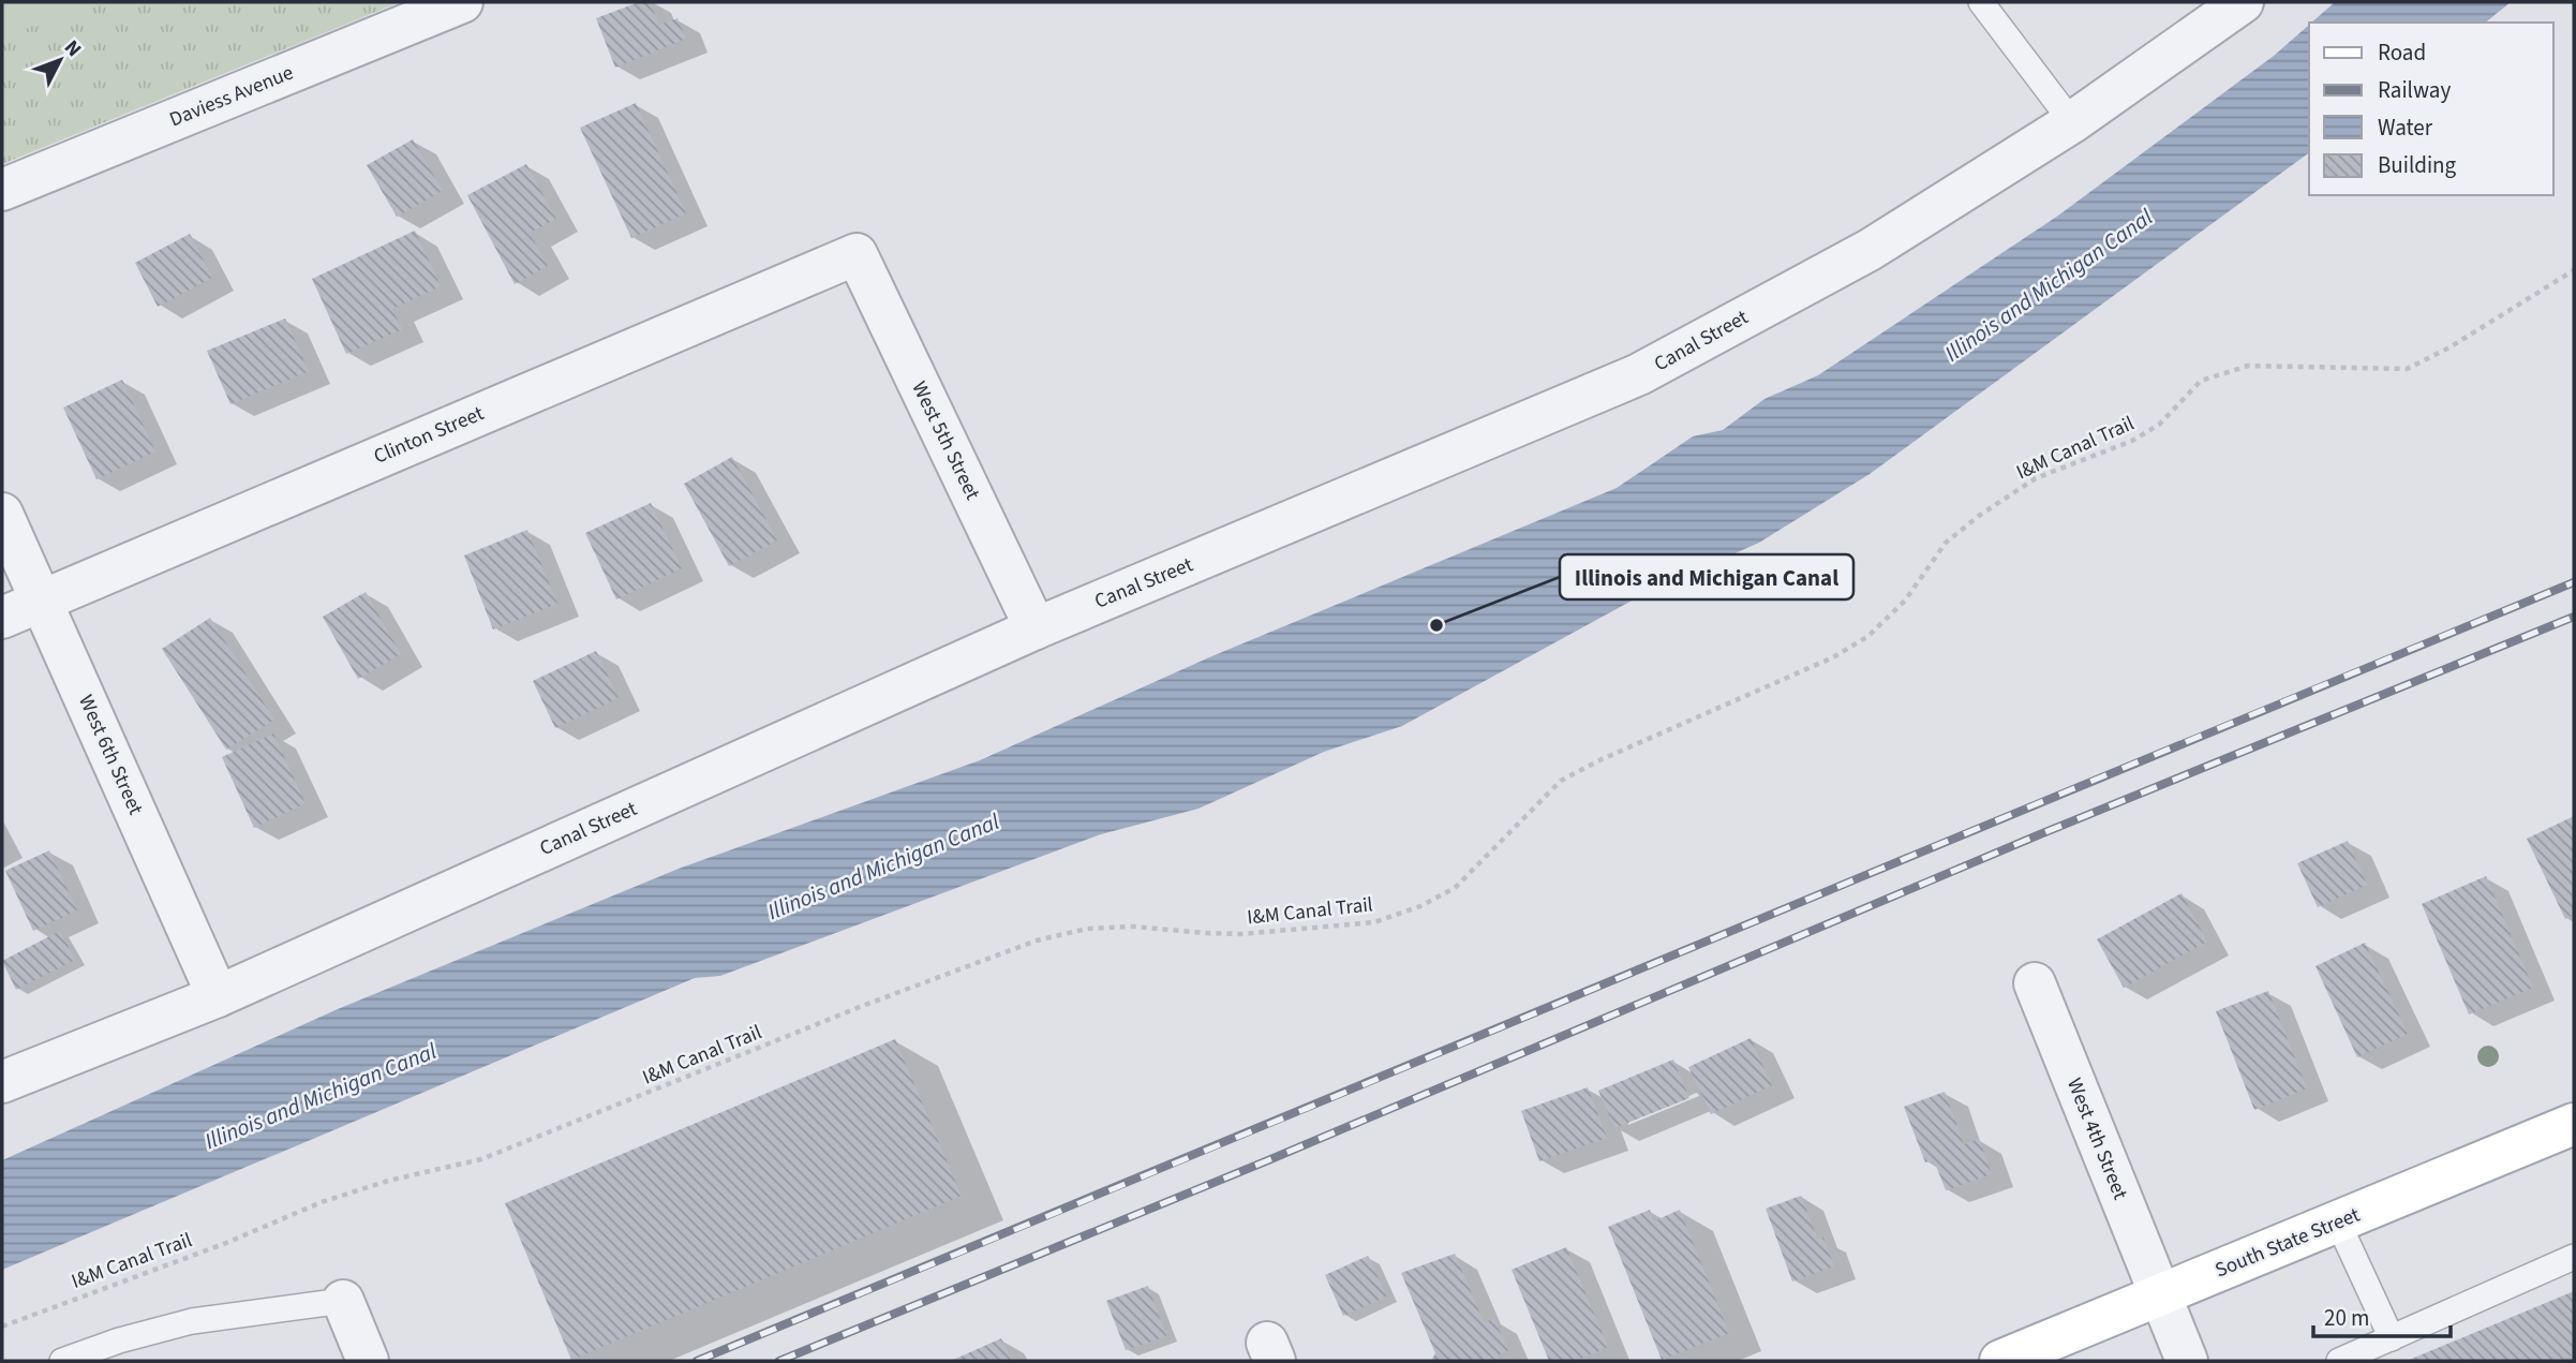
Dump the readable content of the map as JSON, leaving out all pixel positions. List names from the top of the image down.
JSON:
{
  "streets": {
    "main road": ["South State Street"],
    "street": [
      "Daviess Avenue",
      "Canal Street",
      "Clinton Street",
      "West 5th Street",
      "West 6th Street",
      "West 4th Street"
    ],
    "path": ["I&M Canal Trail"]
  },
  "crossings": [
    ["Canal Street", "West 5th Street"],
    ["Canal Street", "West 6th Street"],
    ["Clinton Street", "West 5th Street"],
    ["Clinton Street", "West 6th Street"],
    ["West 4th Street", "South State Street"]
  ],
  "water": ["Illinois and Michigan Canal"],
  "places": ["Illinois and Michigan Canal"],
  "legend": [
    "Road",
    "Railway",
    "Water",
    "Building"
  ],
  "scale_bar": "20 m",
  "north": "top right"
}
